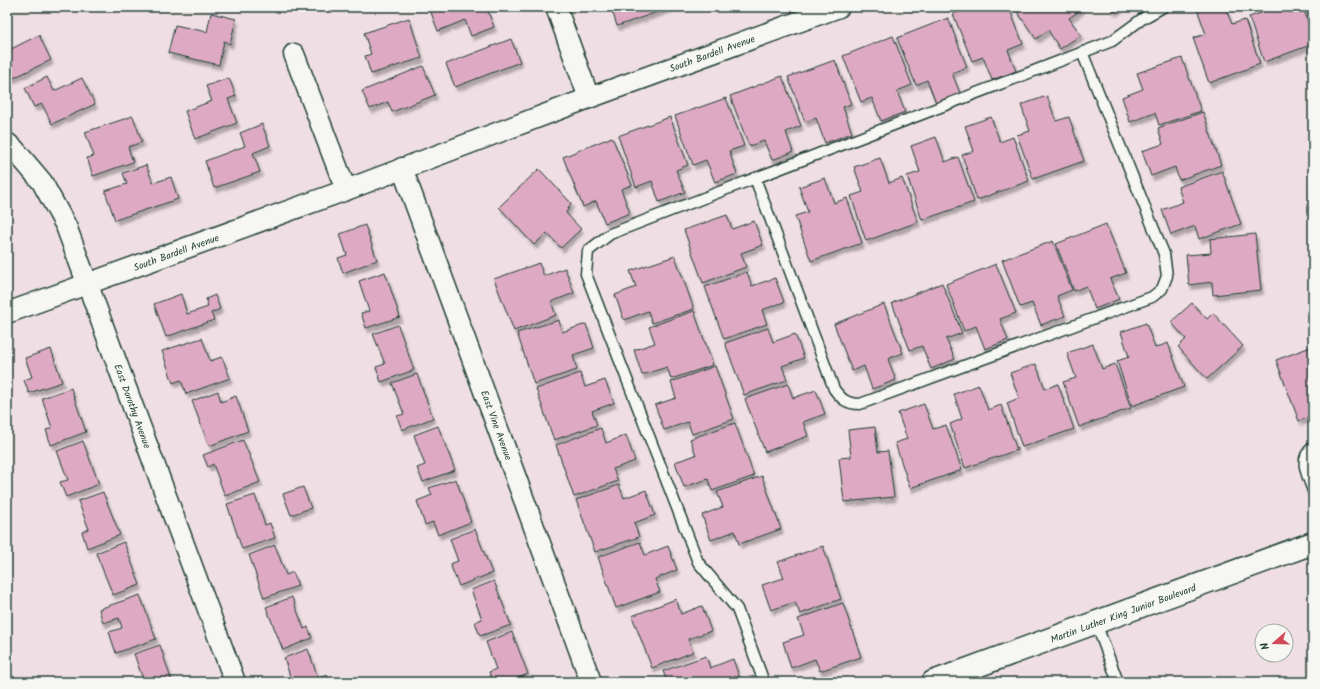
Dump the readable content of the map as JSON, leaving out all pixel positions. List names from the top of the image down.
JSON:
{
  "streets": {
    "street": [
      "South Bardell Avenue",
      "East Dorothy Avenue",
      "East Vine Avenue",
      "Martin Luther King Junior Boulevard"
    ]
  },
  "crossings": [
    ["South Bardell Avenue", "East Dorothy Avenue"],
    ["South Bardell Avenue", "East Vine Avenue"]
  ],
  "north": "left"
}
